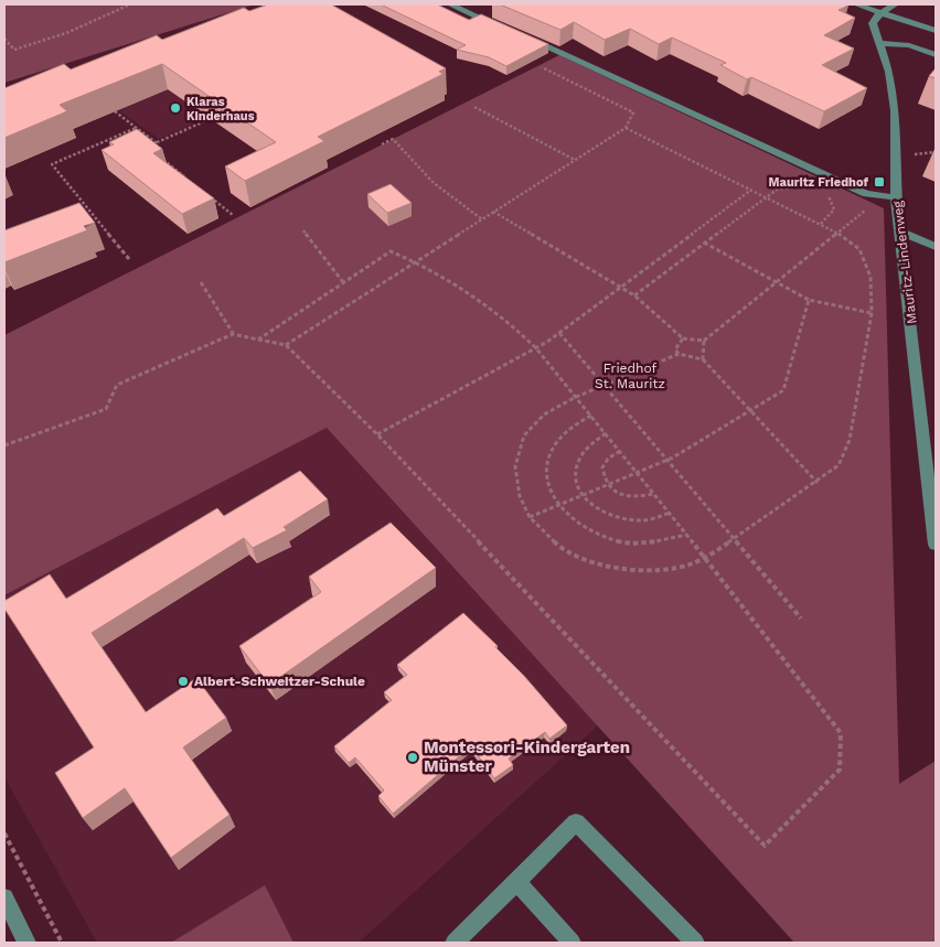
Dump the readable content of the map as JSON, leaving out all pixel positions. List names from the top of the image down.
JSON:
{
  "streets": {
    "street": ["Mauritz-Lindenweg"]
  },
  "parks": ["Friedhof St. Mauritz"],
  "places": {
    "other": ["Klaras Kinderhaus", "Albert-Schweitzer-Schule", "Montessori-Kindergarten Münster"],
    "transit": ["Mauritz Friedhof"]
  }
}
